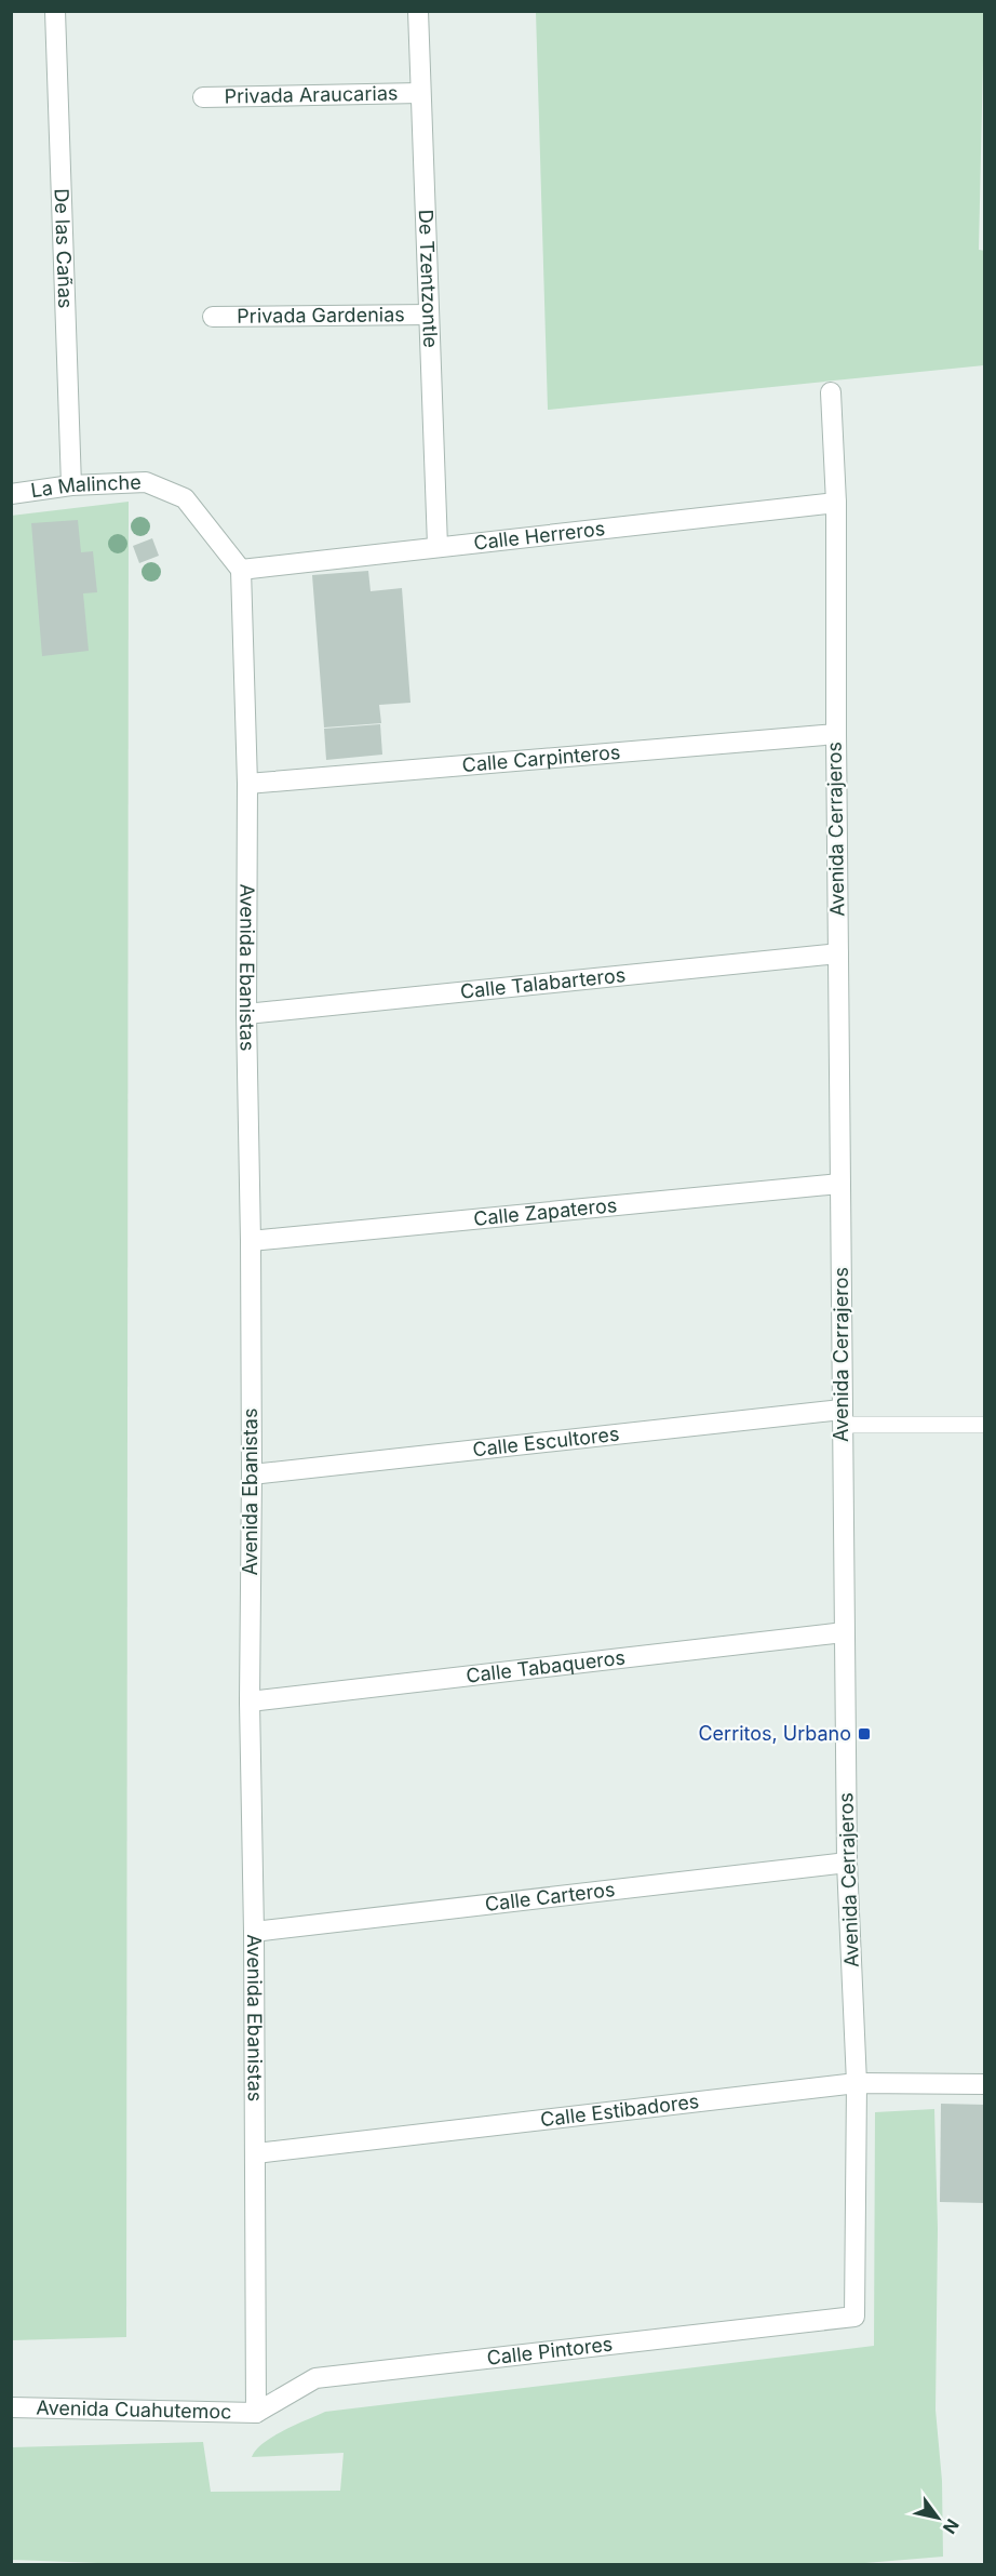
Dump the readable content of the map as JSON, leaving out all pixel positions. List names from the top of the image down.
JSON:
{
  "streets": {
    "street": [
      "Privada Araucarias",
      "De las Cañas",
      "De Tzentzontle",
      "Privada Gardenias",
      "La Malinche",
      "Calle Herreros",
      "Calle Carpinteros",
      "Avenida Cerrajeros",
      "Avenida Ebanistas",
      "Calle Talabarteros",
      "Calle Zapateros",
      "Calle Escultores",
      "Calle Tabaqueros",
      "Calle Carteros",
      "Calle Estibadores",
      "Calle Pintores",
      "Avenida Cuahutemoc"
    ]
  },
  "crossings": [
    ["Privada Araucarias", "De Tzentzontle"],
    ["De las Cañas", "La Malinche"],
    ["De Tzentzontle", "Privada Gardenias"],
    ["De Tzentzontle", "Calle Herreros"],
    ["La Malinche", "Calle Herreros"],
    ["La Malinche", "Avenida Ebanistas"],
    ["Calle Herreros", "Avenida Cerrajeros"],
    ["Calle Herreros", "Avenida Ebanistas"],
    ["Calle Carpinteros", "Avenida Cerrajeros"],
    ["Calle Carpinteros", "Avenida Ebanistas"],
    ["Avenida Cerrajeros", "Calle Talabarteros"],
    ["Avenida Cerrajeros", "Calle Zapateros"],
    ["Avenida Cerrajeros", "Calle Escultores"],
    ["Avenida Cerrajeros", "Calle Tabaqueros"],
    ["Avenida Cerrajeros", "Calle Carteros"],
    ["Avenida Cerrajeros", "Calle Estibadores"],
    ["Avenida Cerrajeros", "Calle Pintores"],
    ["Avenida Ebanistas", "Calle Talabarteros"],
    ["Avenida Ebanistas", "Calle Zapateros"],
    ["Avenida Ebanistas", "Calle Escultores"],
    ["Avenida Ebanistas", "Calle Tabaqueros"],
    ["Avenida Ebanistas", "Calle Carteros"],
    ["Avenida Ebanistas", "Calle Estibadores"],
    ["Avenida Ebanistas", "Calle Pintores"],
    ["Avenida Ebanistas", "Avenida Cuahutemoc"],
    ["Calle Pintores", "Avenida Cuahutemoc"]
  ],
  "places": {
    "transit": ["Cerritos, Urbano"]
  },
  "north": "bottom right"
}
